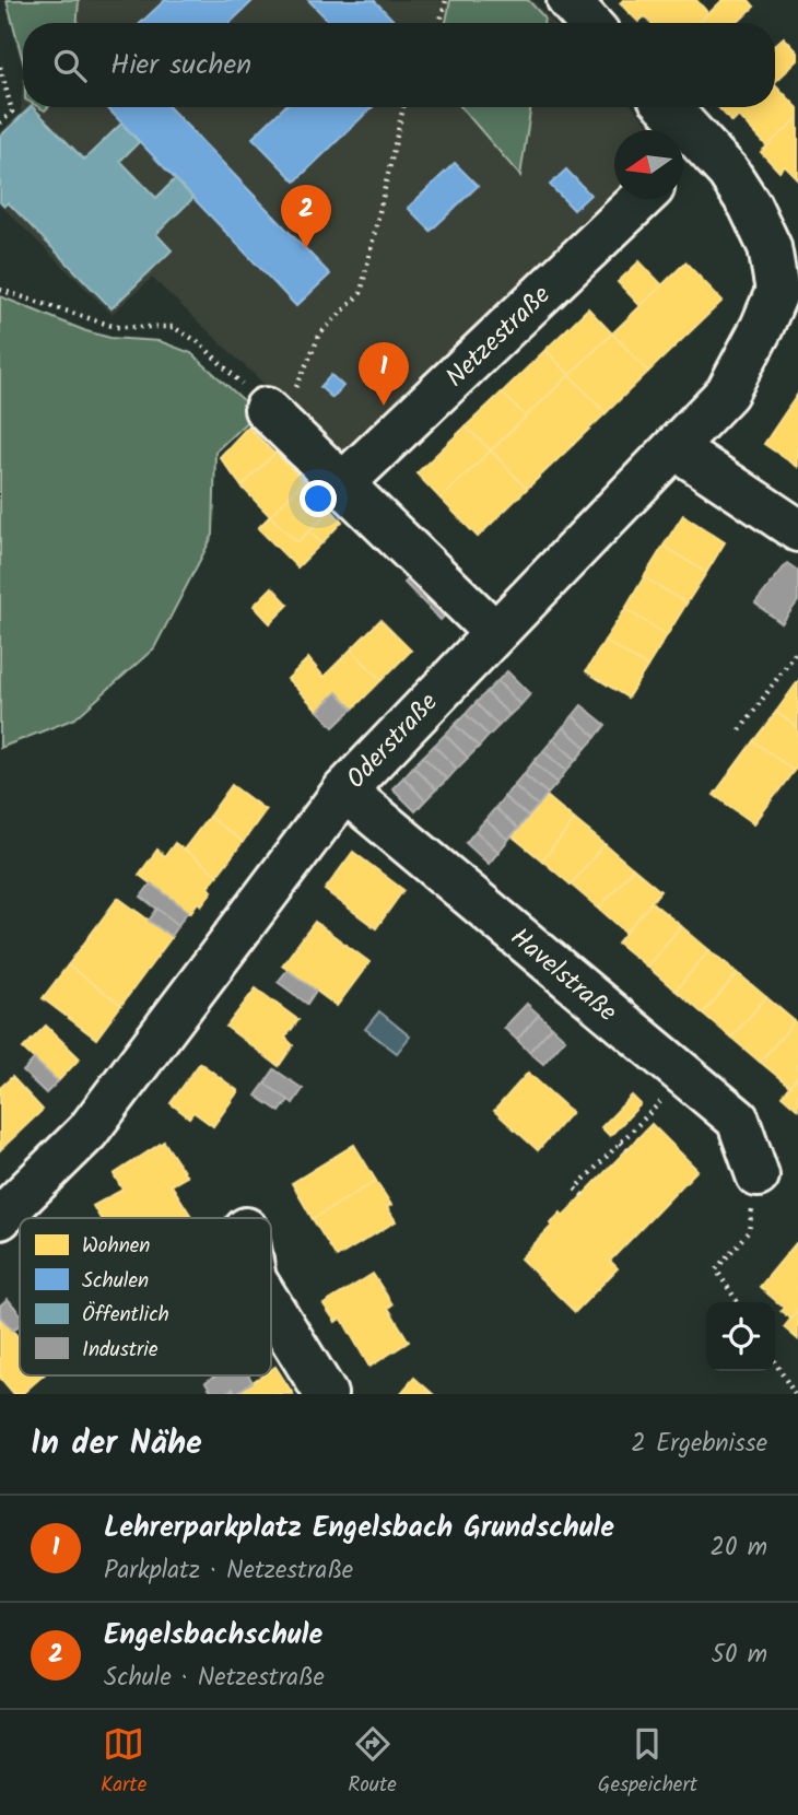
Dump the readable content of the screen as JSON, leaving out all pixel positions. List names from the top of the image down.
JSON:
{
  "streets": {
    "street": ["Netzestraße", "Oderstraße", "Havelstraße"]
  },
  "crossings": [
    ["Oderstraße", "Havelstraße"]
  ],
  "legend": [
    "Wohnen",
    "Schulen",
    "Öffentlich",
    "Industrie"
  ],
  "north": "left",
  "page": {
    "search": "Hier suchen",
    "pins": ["2", "1"],
    "heading": ["In der Nähe", "2 Ergebnisse"],
    "list": [
      {
        "mark": "1",
        "name": "Lehrerparkplatz Engelsbach Grundschule",
        "note": "Parkplatz · Netzestraße",
        "value": "20 m"
      },
      {
        "mark": "2",
        "name": "Engelsbachschule",
        "note": "Schule · Netzestraße",
        "value": "50 m"
      }
    ],
    "nav": ["Karte", "Route", "Gespeichert"]
  }
}
